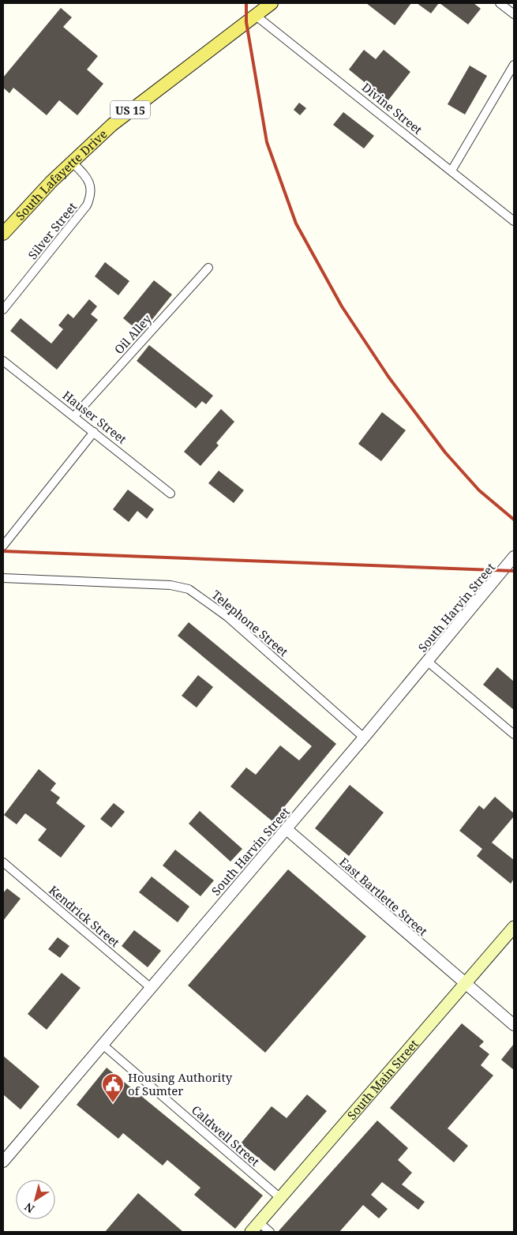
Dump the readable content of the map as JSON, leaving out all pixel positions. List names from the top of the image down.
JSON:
{
  "streets": {
    "main road": ["US 15", "South Lafayette Drive", "South Main Street"],
    "street": [
      "Divine Street",
      "Silver Street",
      "Oil Alley",
      "Hauser Street",
      "South Harvin Street",
      "Telephone Street",
      "East Bartlette Street",
      "Kendrick Street",
      "Caldwell Street"
    ]
  },
  "crossings": [
    ["Divine Street", "South Lafayette Drive"],
    ["South Lafayette Drive", "Silver Street"],
    ["Oil Alley", "Hauser Street"],
    ["South Harvin Street", "Telephone Street"],
    ["South Harvin Street", "East Bartlette Street"],
    ["South Harvin Street", "Kendrick Street"],
    ["South Harvin Street", "Caldwell Street"],
    ["East Bartlette Street", "South Main Street"],
    ["South Main Street", "Caldwell Street"]
  ],
  "places": {
    "public building": ["Housing Authority of Sumter"]
  },
  "north": "bottom left"
}
